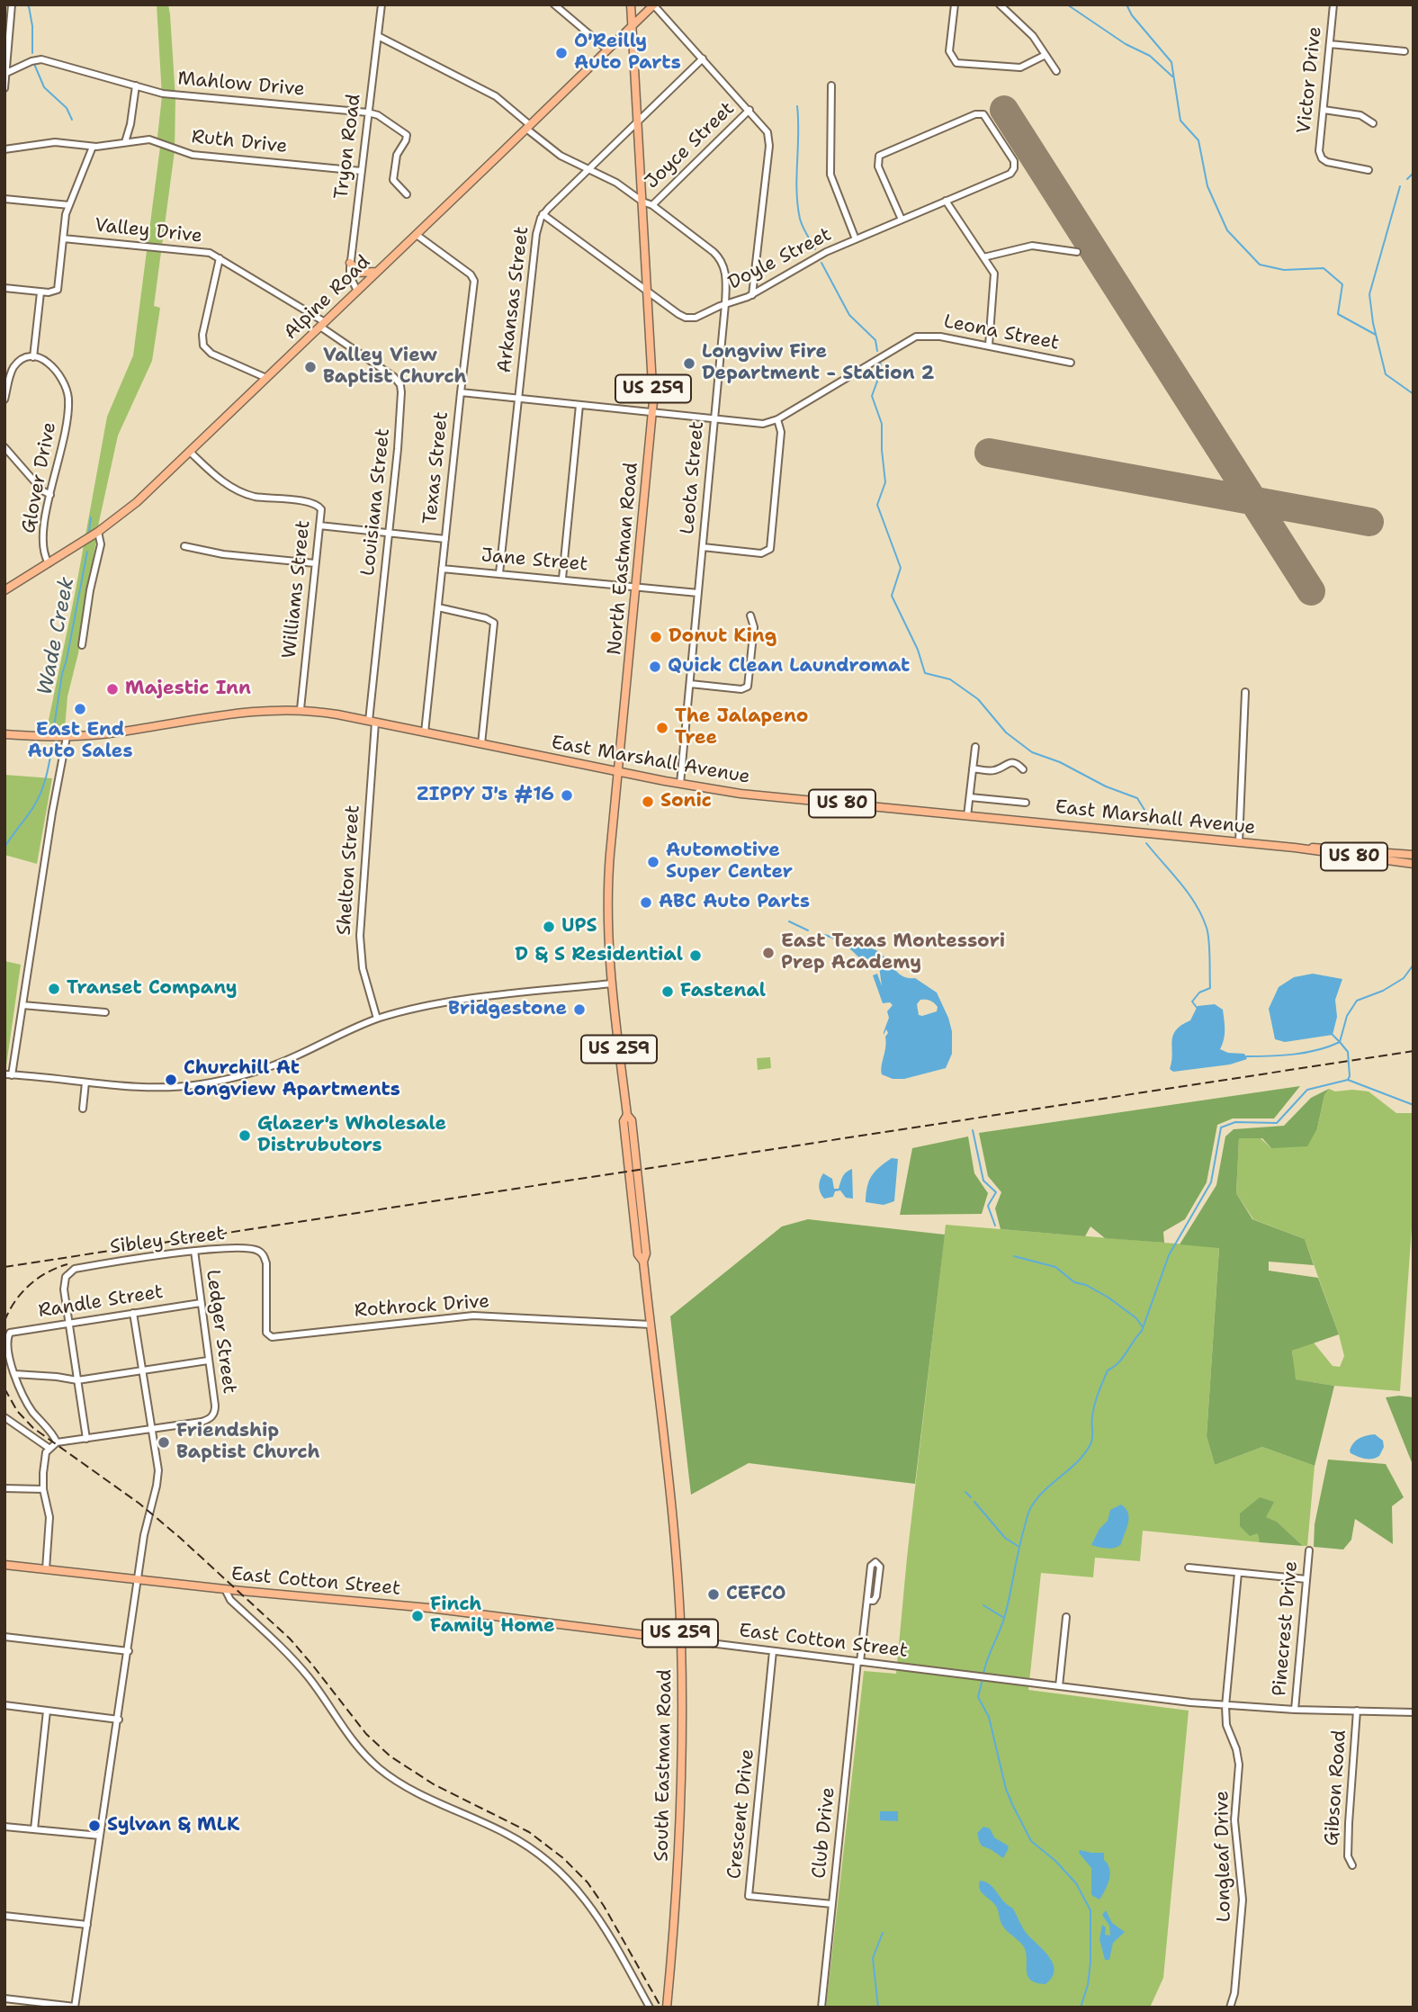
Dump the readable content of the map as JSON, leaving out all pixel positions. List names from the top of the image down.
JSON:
{
  "streets": {
    "main road": [
      "Alpine Road",
      "US 259",
      "North Eastman Road",
      "East Marshall Avenue",
      "US 80",
      "East Cotton Street",
      "South Eastman Road"
    ],
    "street": [
      "Victor Drive",
      "Mahlow Drive",
      "Ruth Drive",
      "Joyce Street",
      "Tryon Road",
      "Valley Drive",
      "Doyle Street",
      "Arkansas Street",
      "Leona Street",
      "Texas Street",
      "Glover Drive",
      "Leota Street",
      "Louisiana Street",
      "Jane Street",
      "Williams Street",
      "Shelton Street",
      "Sibley Street",
      "Randle Street",
      "Rothrock Drive",
      "Ledger Street",
      "Pinecrest Drive",
      "Gibson Road",
      "Crescent Drive",
      "Club Drive",
      "Longleaf Drive"
    ]
  },
  "crossings": [
    ["Mahlow Drive", "Tryon Road"],
    ["Ruth Drive", "Tryon Road"],
    ["Joyce Street", "Leota Street"],
    ["Tryon Road", "Alpine Road"],
    ["Tryon Road", "Leota Street"],
    ["Valley Drive", "Alpine Road"],
    ["Valley Drive", "Louisiana Street"],
    ["Doyle Street", "Arkansas Street"],
    ["Doyle Street", "Leota Street"],
    ["Doyle Street", "North Eastman Road"],
    ["Alpine Road", "Texas Street"],
    ["Alpine Road", "Glover Drive"],
    ["Alpine Road", "Leota Street"],
    ["Alpine Road", "Louisiana Street"],
    ["Alpine Road", "North Eastman Road"],
    ["Alpine Road", "Williams Street"],
    ["Arkansas Street", "Leona Street"],
    ["Arkansas Street", "Leota Street"],
    ["Arkansas Street", "North Eastman Road"],
    ["Arkansas Street", "Jane Street"],
    ["Leona Street", "Texas Street"],
    ["Leona Street", "Leota Street"],
    ["Leona Street", "North Eastman Road"],
    ["Texas Street", "Jane Street"],
    ["Texas Street", "East Marshall Avenue"],
    ["Leota Street", "North Eastman Road"],
    ["Leota Street", "Jane Street"],
    ["Leota Street", "East Marshall Avenue"],
    ["Louisiana Street", "East Marshall Avenue"],
    ["Louisiana Street", "Shelton Street"],
    ["North Eastman Road", "Jane Street"],
    ["North Eastman Road", "East Marshall Avenue"],
    ["North Eastman Road", "South Eastman Road"],
    ["Williams Street", "East Marshall Avenue"],
    ["East Marshall Avenue", "Shelton Street"],
    ["Sibley Street", "Randle Street"],
    ["Sibley Street", "Rothrock Drive"],
    ["Sibley Street", "Ledger Street"],
    ["Randle Street", "Ledger Street"],
    ["Rothrock Drive", "South Eastman Road"],
    ["East Cotton Street", "Pinecrest Drive"],
    ["East Cotton Street", "South Eastman Road"],
    ["East Cotton Street", "Gibson Road"],
    ["East Cotton Street", "Crescent Drive"],
    ["East Cotton Street", "Club Drive"],
    ["East Cotton Street", "Longleaf Drive"],
    ["Crescent Drive", "Club Drive"]
  ],
  "water": ["Wade Creek"],
  "places": [
    "O'Reilly Auto Parts",
    "Longviw Fire Department - Station 2",
    "Valley View Baptist Church",
    "Donut King",
    "Quick Clean Laundromat",
    "Majestic Inn",
    "East End Auto Sales",
    "The Jalapeno Tree",
    "ZIPPY J's #16",
    "Sonic",
    "Automotive Super Center",
    "ABC Auto Parts",
    "UPS",
    "East Texas Montessori Prep Academy",
    "D & S Residential",
    "Transet Company",
    "Fastenal",
    "Bridgestone",
    "Churchill At Longview Apartments",
    "Glazer's Wholesale Distrubutors",
    "Friendship Baptist Church",
    "CEFCO",
    "Finch Family Home",
    "Sylvan & MLK"
  ]
}
